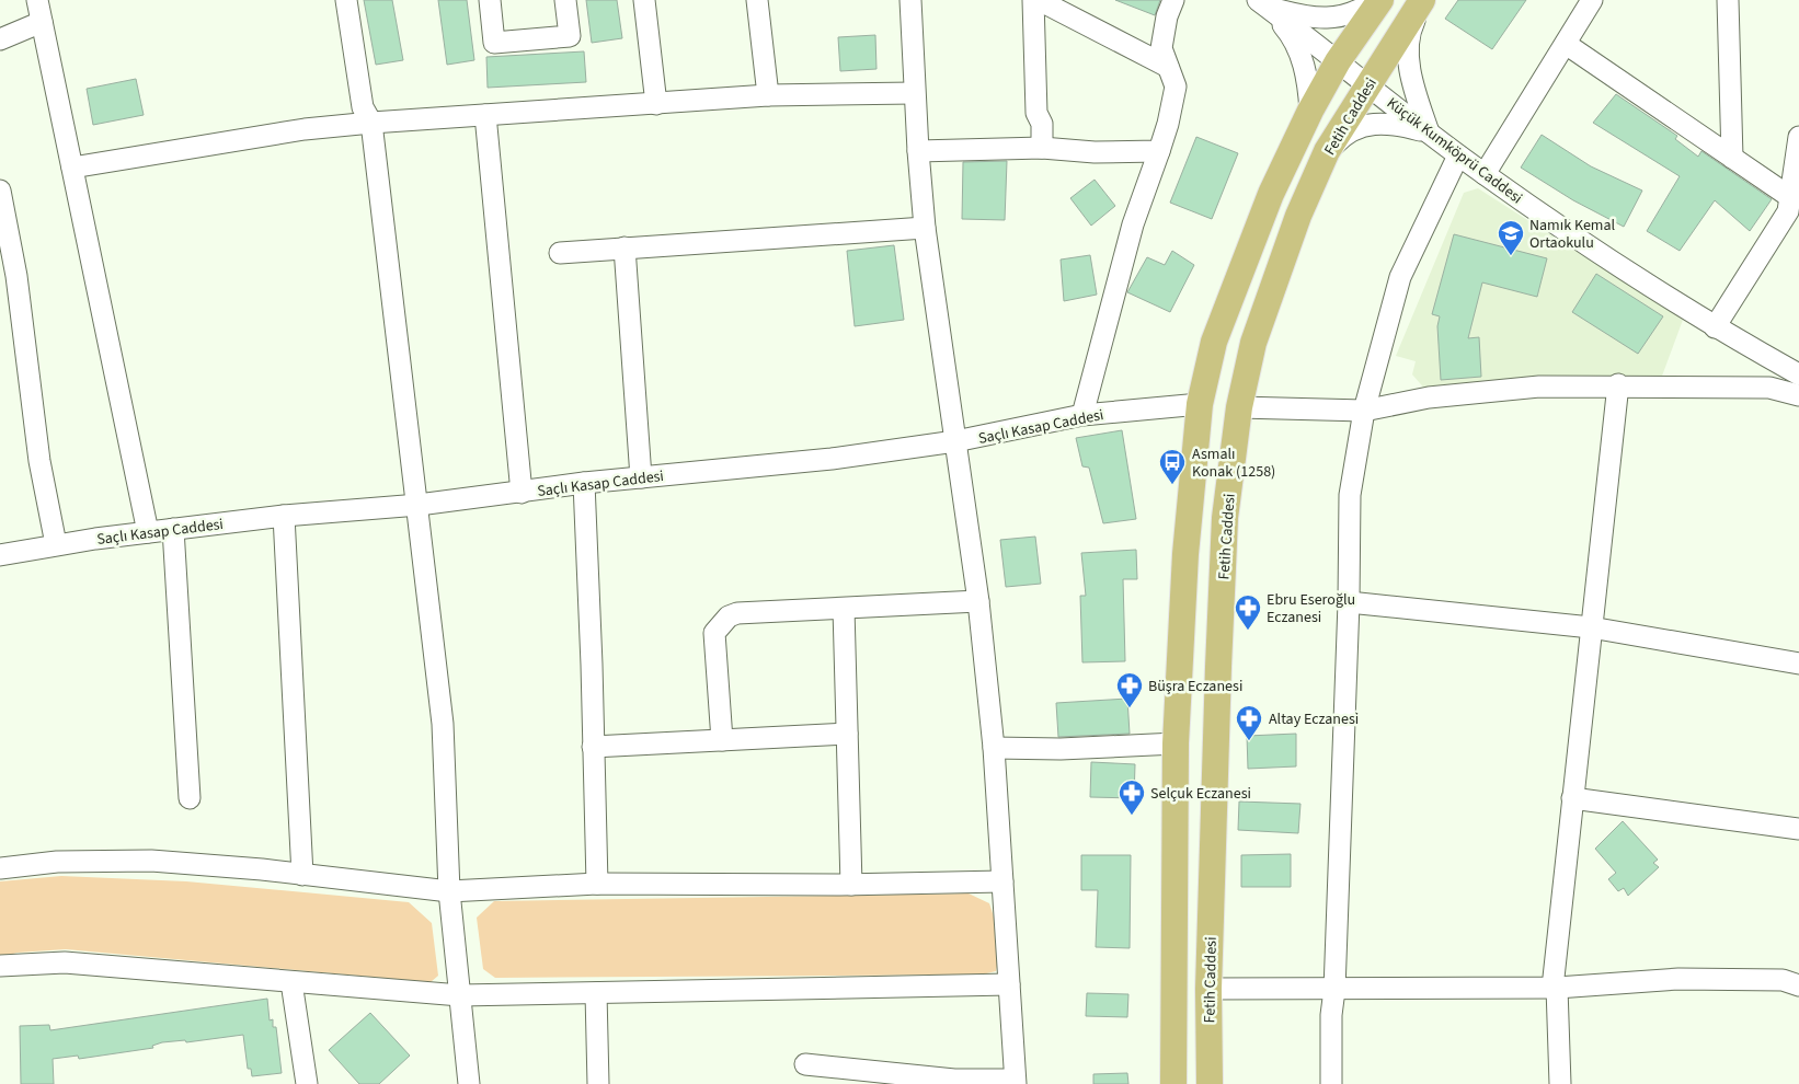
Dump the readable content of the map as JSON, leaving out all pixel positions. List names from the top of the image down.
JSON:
{
  "streets": {
    "main road": ["Fetih Caddesi"],
    "street": ["Küçük Kumköprü Caddesi", "Saçlı Kasap Caddesi"]
  },
  "crossings": [
    ["Fetih Caddesi", "Küçük Kumköprü Caddesi"]
  ],
  "places": {
    "school or university": ["Namık Kemal Ortaokulu"],
    "bus stop": ["Asmalı Konak (1258)"],
    "pharmacy": [
      "Ebru Eseroğlu Eczanesi",
      "Büşra Eczanesi",
      "Altay Eczanesi",
      "Selçuk Eczanesi"
    ]
  }
}
